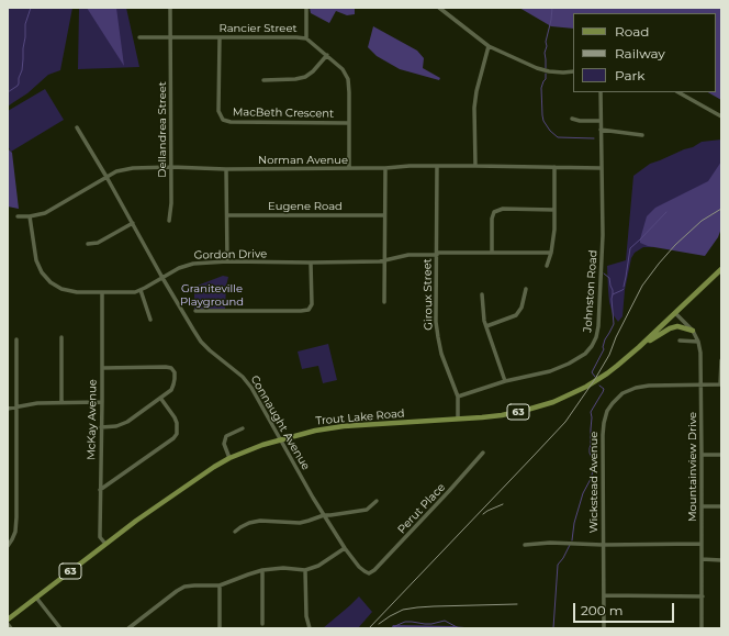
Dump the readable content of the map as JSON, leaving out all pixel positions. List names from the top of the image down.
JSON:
{
  "streets": {
    "main road": ["63", "Trout Lake Road"],
    "street": [
      "Rancier Street",
      "MacBeth Crescent",
      "Dellandrea Street",
      "Norman Avenue",
      "Eugene Road",
      "Gordon Drive",
      "Johnston Road",
      "Giroux Street",
      "McKay Avenue",
      "Connaught Avenue",
      "Mountainview Drive",
      "Wickstead Avenue",
      "Perut Place"
    ]
  },
  "crossings": [
    ["Rancier Street", "MacBeth Crescent"],
    ["Rancier Street", "Dellandrea Street"],
    ["Rancier Street", "Norman Avenue"],
    ["Dellandrea Street", "Norman Avenue"],
    ["Norman Avenue", "Gordon Drive"],
    ["Norman Avenue", "Johnston Road"],
    ["Norman Avenue", "Giroux Street"],
    ["Norman Avenue", "Connaught Avenue"],
    ["Gordon Drive", "Giroux Street"],
    ["Gordon Drive", "McKay Avenue"],
    ["Gordon Drive", "Connaught Avenue"],
    ["Johnston Road", "Giroux Street"],
    ["Giroux Street", "Trout Lake Road"],
    ["Trout Lake Road", "McKay Avenue"],
    ["Trout Lake Road", "Connaught Avenue"],
    ["Trout Lake Road", "Mountainview Drive"],
    ["Connaught Avenue", "Perut Place"],
    ["Mountainview Drive", "Wickstead Avenue"]
  ],
  "parks": ["Graniteville Playground"],
  "legend": ["Road", "Railway", "Park"],
  "scale_bar": "200 m"
}
